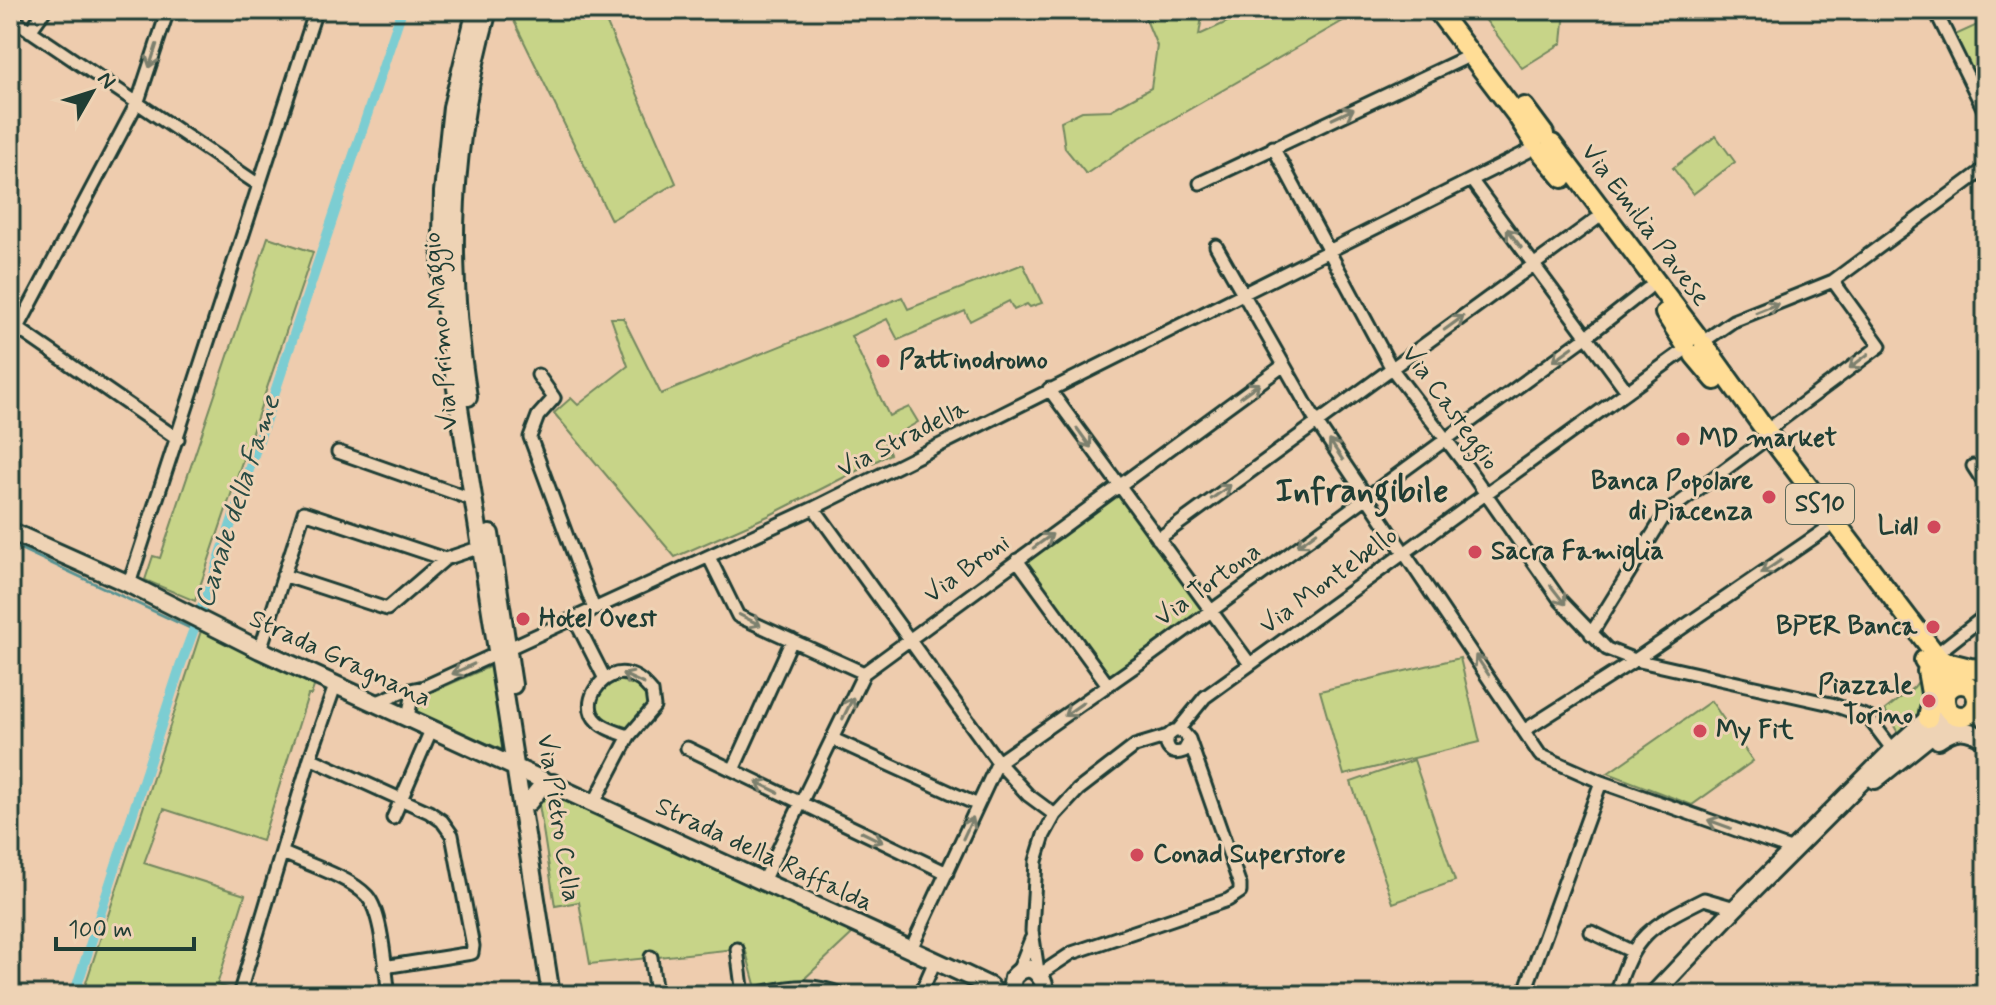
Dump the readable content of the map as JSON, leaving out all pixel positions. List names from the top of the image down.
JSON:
{
  "streets": {
    "main road": [
      "Via Emilia Pavese",
      "Via Primo Maggio",
      "SS10",
      "Strada Gragnana",
      "Via Pietro Cella",
      "Strada della Raffalda"
    ],
    "street": [
      "Via Casteggio",
      "Via Stradella",
      "Via Broni",
      "Via Montebello",
      "Via Tortona"
    ]
  },
  "crossings": [
    ["Via Emilia Pavese", "Via Stradella"],
    ["Via Emilia Pavese", "Via Montebello"],
    ["Via Emilia Pavese", "Via Tortona"],
    ["Via Primo Maggio", "Via Stradella"],
    ["Via Primo Maggio", "Via Pietro Cella"],
    ["Via Casteggio", "Via Stradella"],
    ["Via Casteggio", "Via Montebello"],
    ["Via Casteggio", "Via Tortona"],
    ["Via Stradella", "Strada Gragnana"],
    ["Via Stradella", "Via Pietro Cella"],
    ["Via Broni", "Strada della Raffalda"],
    ["Strada Gragnana", "Via Pietro Cella"],
    ["Strada Gragnana", "Strada della Raffalda"],
    ["Via Pietro Cella", "Strada della Raffalda"]
  ],
  "districts": ["Infrangibile"],
  "water": ["Canale della Fame"],
  "places": [
    "Pattinodromo",
    "MD market",
    "Banca Popolare di Piacenza",
    "Lidl",
    "Sacra Famiglia",
    "Hotel Ovest",
    "BPER Banca",
    "Piazzale Torino",
    "My Fit",
    "Conad Superstore"
  ],
  "scale_bar": "100 m",
  "north": "top right"
}
